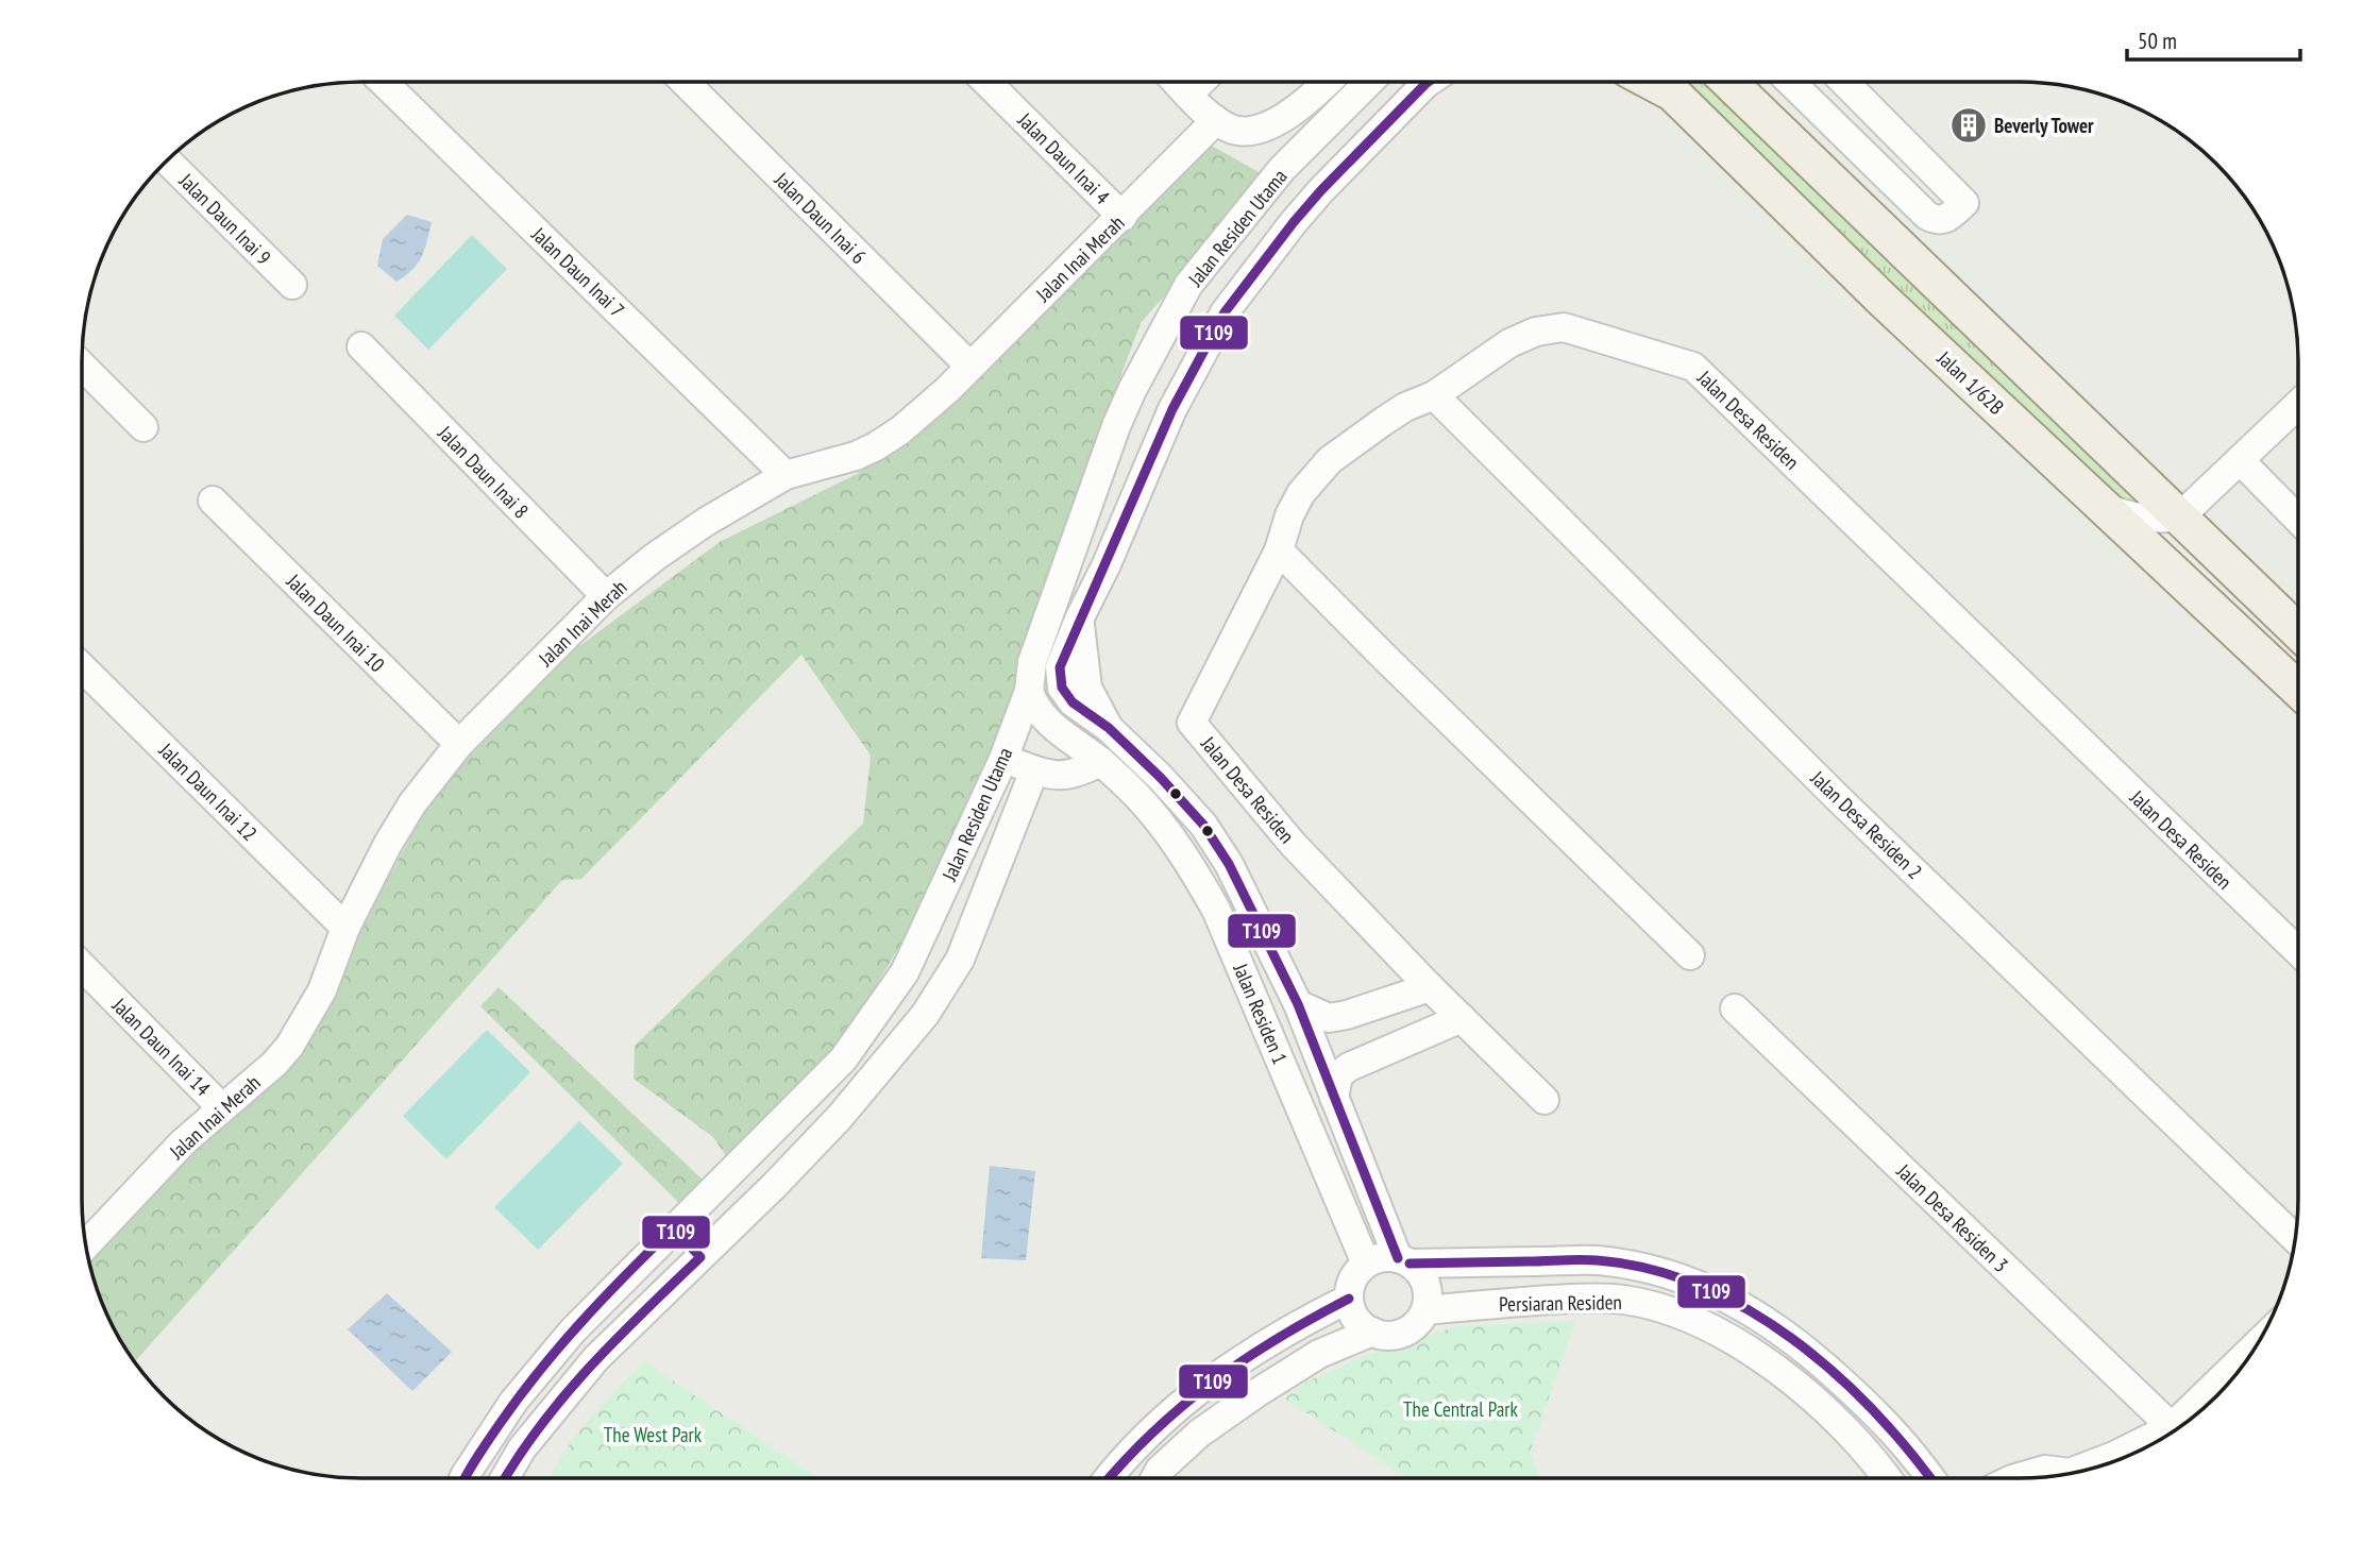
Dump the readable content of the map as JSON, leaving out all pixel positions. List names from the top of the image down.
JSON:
{
  "streets": {
    "main road": ["Jalan 1/62B"],
    "street": [
      "Jalan Daun Inai 4",
      "Jalan Daun Inai 6",
      "Jalan Daun Inai 9",
      "Jalan Residen Utama",
      "Jalan Inai Merah",
      "Jalan Daun Inai 7",
      "Jalan Desa Residen",
      "Jalan Daun Inai 8",
      "Jalan Daun Inai 10",
      "Jalan Daun Inai 12",
      "Jalan Desa Residen 2",
      "Jalan Residen 1",
      "Jalan Daun Inai 14",
      "Jalan Desa Residen 3",
      "Persiaran Residen"
    ]
  },
  "crossings": [
    ["Jalan Daun Inai 4", "Jalan Inai Merah"],
    ["Jalan Daun Inai 6", "Jalan Inai Merah"],
    ["Jalan Residen Utama", "Jalan Residen 1"],
    ["Jalan Inai Merah", "Jalan Daun Inai 7"],
    ["Jalan Inai Merah", "Jalan Daun Inai 8"],
    ["Jalan Inai Merah", "Jalan Daun Inai 10"],
    ["Jalan Inai Merah", "Jalan Daun Inai 12"],
    ["Jalan Inai Merah", "Jalan Daun Inai 14"],
    ["Jalan Desa Residen", "Jalan Desa Residen 2"],
    ["Jalan Residen 1", "Persiaran Residen"]
  ],
  "parks": ["The Central Park", "The West Park"],
  "places": {
    "building": ["Beverly Tower"]
  },
  "lines": ["transit line T109"],
  "scale_bar": "50 m"
}
